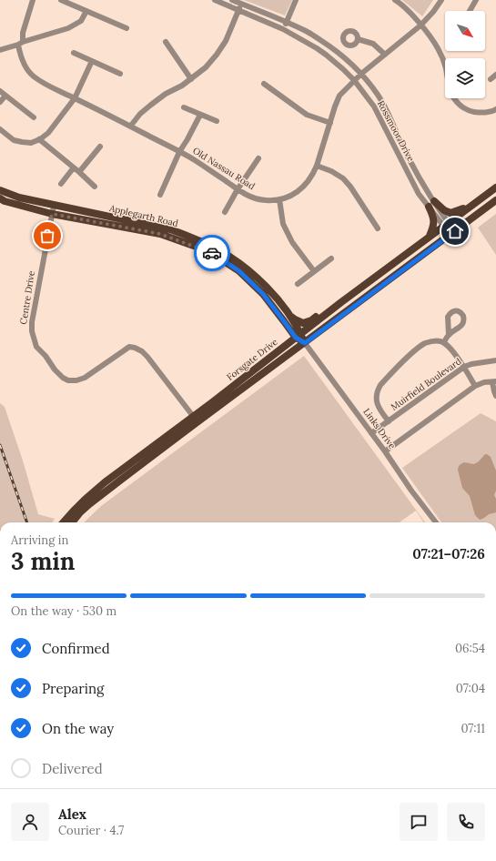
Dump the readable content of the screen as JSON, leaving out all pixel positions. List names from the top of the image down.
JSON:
{
  "streets": {
    "main road": ["Applegarth Road", "Forsgate Drive"],
    "street": [
      "Rossmoor Drive",
      "Old Nassau Road",
      "Centre Drive",
      "Muirfield Boulevard",
      "Links Drive"
    ]
  },
  "crossings": [
    ["Rossmoor Drive", "Old Nassau Road"],
    ["Rossmoor Drive", "Forsgate Drive"],
    ["Applegarth Road", "Centre Drive"],
    ["Applegarth Road", "Forsgate Drive"],
    ["Applegarth Road", "Links Drive"],
    ["Centre Drive", "Forsgate Drive"],
    ["Forsgate Drive", "Links Drive"],
    ["Muirfield Boulevard", "Links Drive"]
  ],
  "north": "bottom right",
  "page": {
    "heading": ["3 min", "Arriving in", "07:21–07:26"],
    "panel": ["Alex", "Courier · 4.7"],
    "bar": "On the way · 530 m",
    "list": [
      ["Confirmed", "06:54"],
      ["Preparing", "07:04"],
      ["On the way", "07:11"],
      "Delivered"
    ]
  }
}
